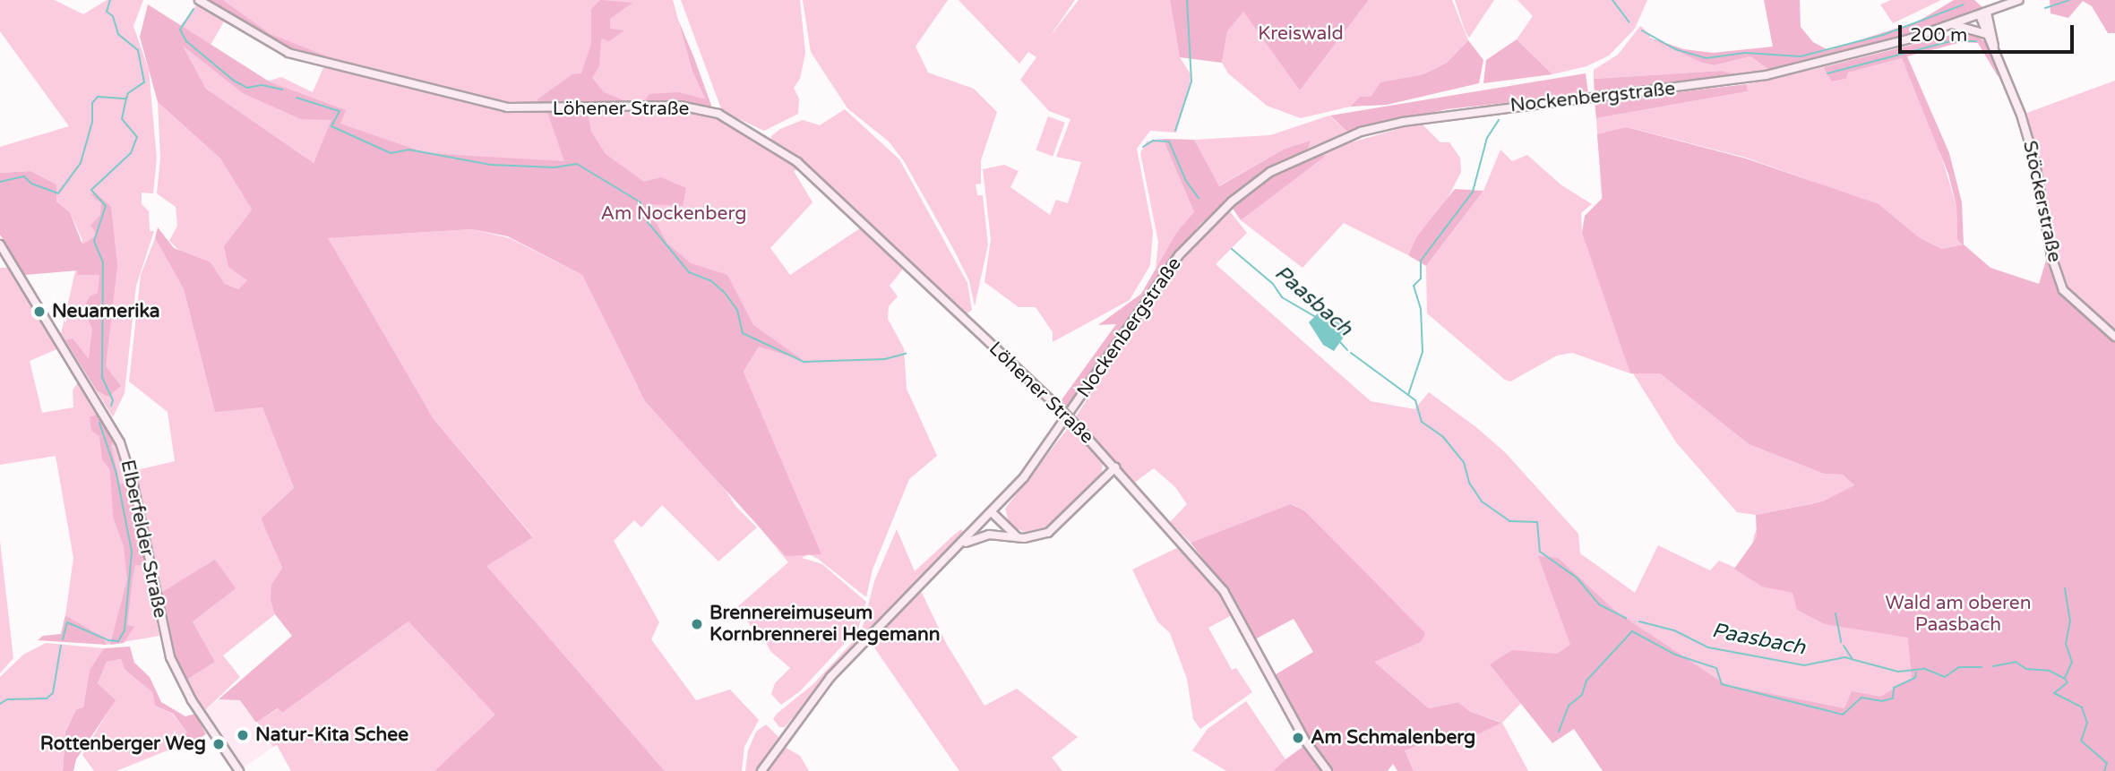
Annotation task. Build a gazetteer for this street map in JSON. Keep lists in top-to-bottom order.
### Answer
{
  "streets": {
    "main road": [
      "Nockenbergstraße",
      "Löhener Straße",
      "Stöckerstraße",
      "Elberfelder Straße"
    ]
  },
  "crossings": [
    ["Nockenbergstraße", "Stöckerstraße"]
  ],
  "water": ["Paasbach"],
  "parks": ["Kreiswald", "Am Nockenberg", "Wald am oberen Paasbach"],
  "places": [
    "Neuamerika",
    "Brennereimuseum Kornbrennerei Hegemann",
    "Natur-Kita Schee",
    "Am Schmalenberg",
    "Rottenberger Weg"
  ],
  "scale_bar": "200 m"
}
